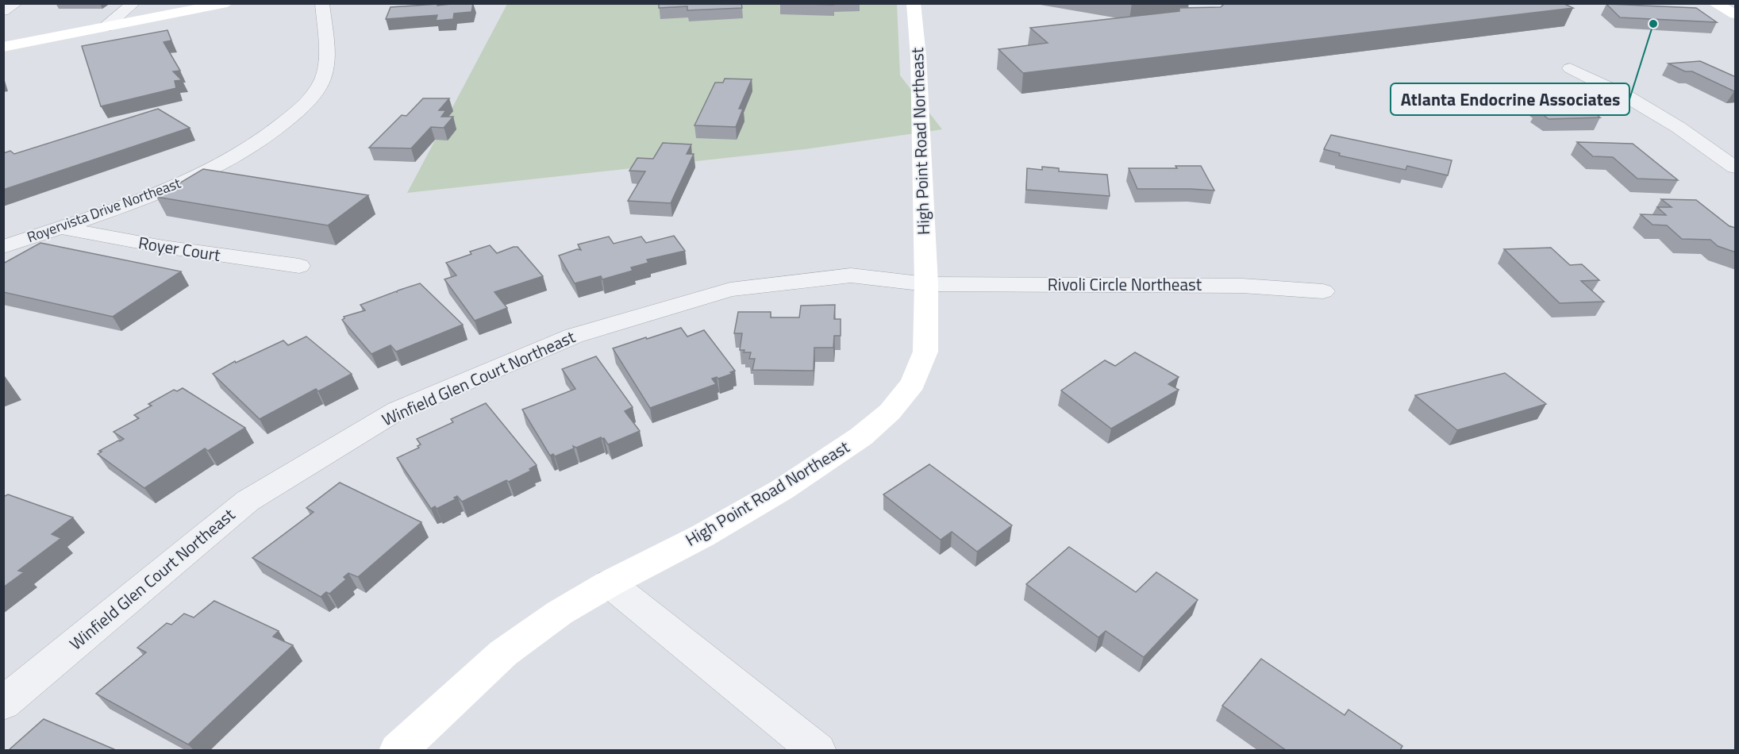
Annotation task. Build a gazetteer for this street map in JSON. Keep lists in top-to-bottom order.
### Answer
{
  "streets": {
    "street": [
      "High Point Road Northeast",
      "Royervista Drive Northeast",
      "Royer Court",
      "Rivoli Circle Northeast",
      "Winfield Glen Court Northeast"
    ]
  },
  "crossings": [
    ["High Point Road Northeast", "Rivoli Circle Northeast"],
    ["High Point Road Northeast", "Winfield Glen Court Northeast"],
    ["Royervista Drive Northeast", "Royer Court"],
    ["Rivoli Circle Northeast", "Winfield Glen Court Northeast"]
  ],
  "places": ["Atlanta Endocrine Associates"]
}
